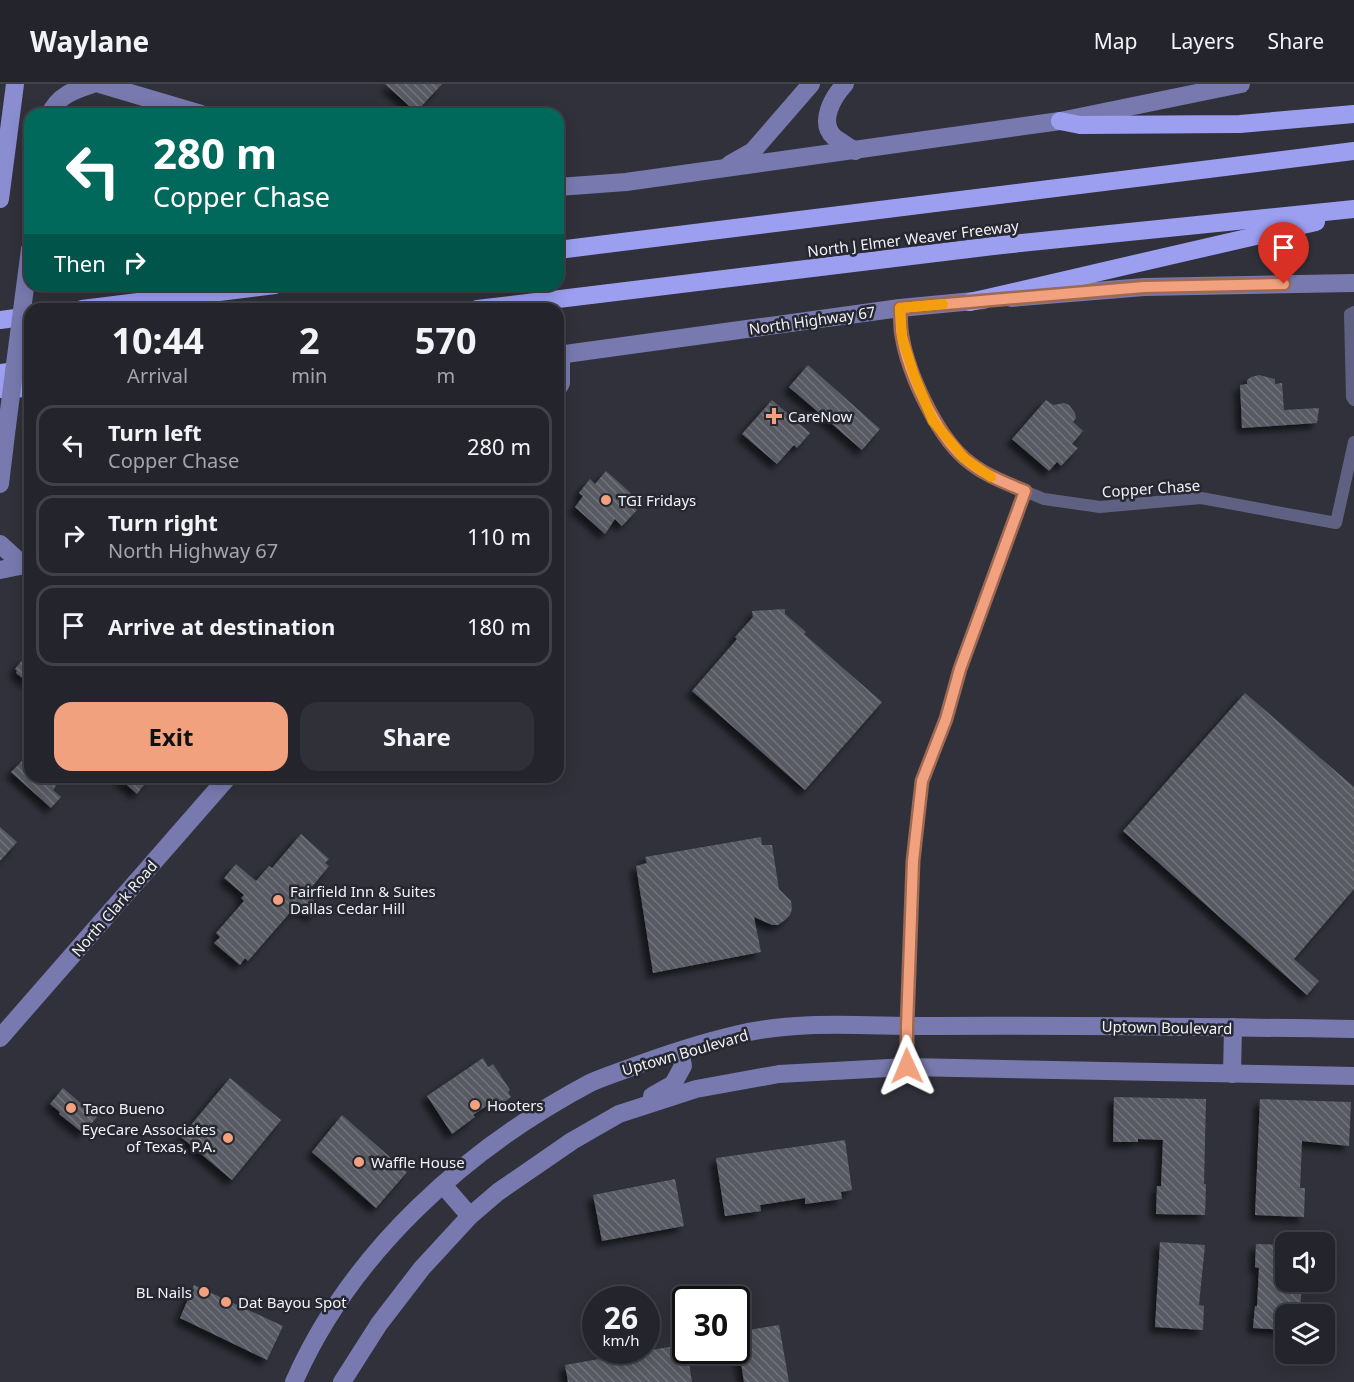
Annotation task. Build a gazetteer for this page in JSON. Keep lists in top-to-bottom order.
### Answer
{
  "streets": {
    "highway": ["North J Elmer Weaver Freeway"],
    "street": [
      "North Highway 67",
      "Copper Chase",
      "North Clark Road",
      "Uptown Boulevard"
    ]
  },
  "crossings": [
    ["North Highway 67", "Copper Chase"]
  ],
  "places": {
    "health": ["CareNow"],
    "other": [
      "TGI Fridays",
      "Fairfield Inn & Suites Dallas Cedar Hill",
      "Hooters",
      "Taco Bueno",
      "EyeCare Associates of Texas, P.A.",
      "Waffle House",
      "BL Nails",
      "Dat Bayou Spot"
    ]
  },
  "page": {
    "header": "Waylane",
    "nav": ["Map", "Layers", "Share"],
    "turn": ["280 m", "Copper Chase"],
    "then": "Then",
    "eta": [
      "10:44",
      "Arrival",
      "2",
      "min",
      "570",
      "m"
    ],
    "list": [
      {
        "name": "Turn left",
        "note": "Copper Chase",
        "value": "280 m"
      },
      {
        "name": "Turn right",
        "note": "North Highway 67",
        "value": "110 m"
      },
      {
        "name": "Arrive at destination",
        "value": "180 m"
      }
    ],
    "buttons": ["Exit", "Share"],
    "speed": "26 km/h",
    "limit": "30"
  }
}
